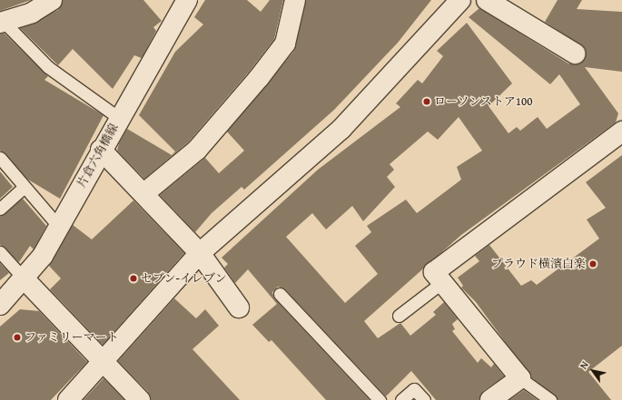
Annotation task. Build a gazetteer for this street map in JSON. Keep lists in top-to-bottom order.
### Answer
{
  "streets": {
    "street": ["片倉六角橋線"]
  },
  "places": [
    "ローソンストア100",
    "プラウド横濱白楽",
    "セブン-イレブン",
    "ファミリーマート"
  ],
  "north": "top left"
}
